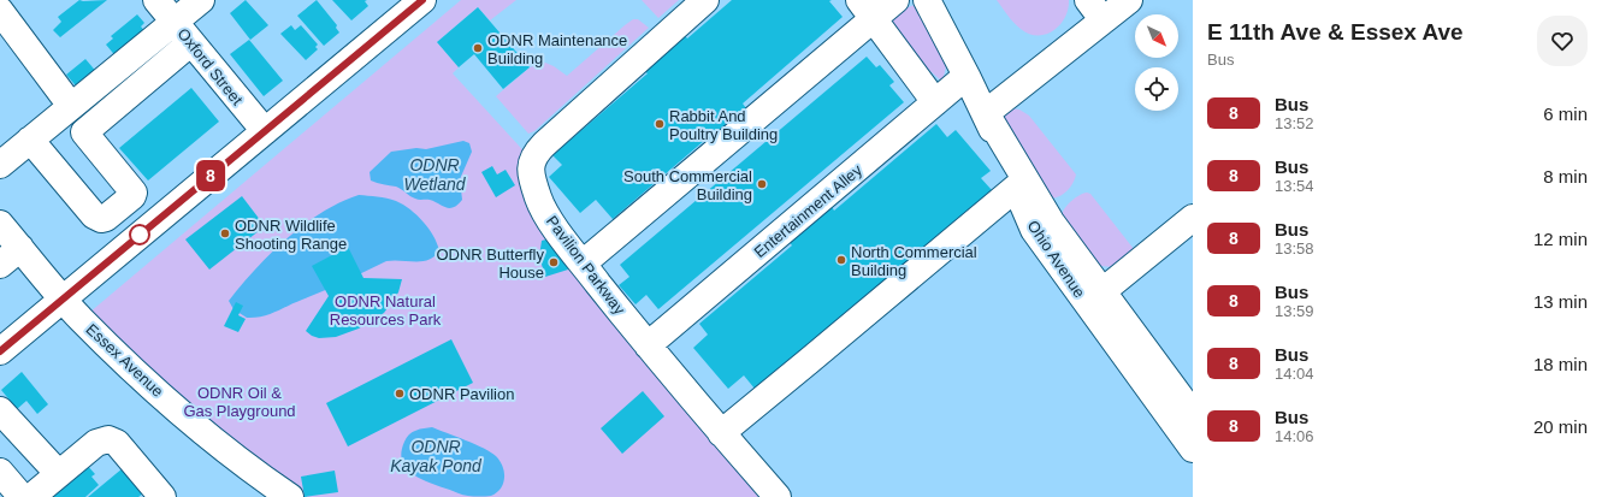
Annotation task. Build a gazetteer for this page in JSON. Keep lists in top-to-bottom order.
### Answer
{
  "streets": {
    "street": [
      "Oxford Street",
      "Entertainment Alley",
      "Ohio Avenue",
      "Pavilion Parkway",
      "Essex Avenue"
    ]
  },
  "crossings": [
    ["Entertainment Alley", "Ohio Avenue"],
    ["Entertainment Alley", "Pavilion Parkway"]
  ],
  "water": ["ODNR Wetland", "ODNR Kayak Pond"],
  "parks": ["ODNR Natural Resources Park", "ODNR Oil & Gas Playground"],
  "places": [
    "ODNR Maintenance Building",
    "Rabbit And Poultry Building",
    "South Commercial Building",
    "ODNR Wildlife Shooting Range",
    "North Commercial Building",
    "ODNR Butterfly House",
    "ODNR Pavilion"
  ],
  "lines": ["bus line 8"],
  "north": "bottom right",
  "page": {
    "on_map": "8",
    "heading": ["E 11th Ave & Essex Ave", "Bus"],
    "list": [
      {
        "mark": "8",
        "name": "Bus",
        "note": "13:52",
        "value": "6 min"
      },
      {
        "mark": "8",
        "name": "Bus",
        "note": "13:54",
        "value": "8 min"
      },
      {
        "mark": "8",
        "name": "Bus",
        "note": "13:58",
        "value": "12 min"
      },
      {
        "mark": "8",
        "name": "Bus",
        "note": "13:59",
        "value": "13 min"
      },
      {
        "mark": "8",
        "name": "Bus",
        "note": "14:04",
        "value": "18 min"
      },
      {
        "mark": "8",
        "name": "Bus",
        "note": "14:06",
        "value": "20 min"
      }
    ]
  }
}
